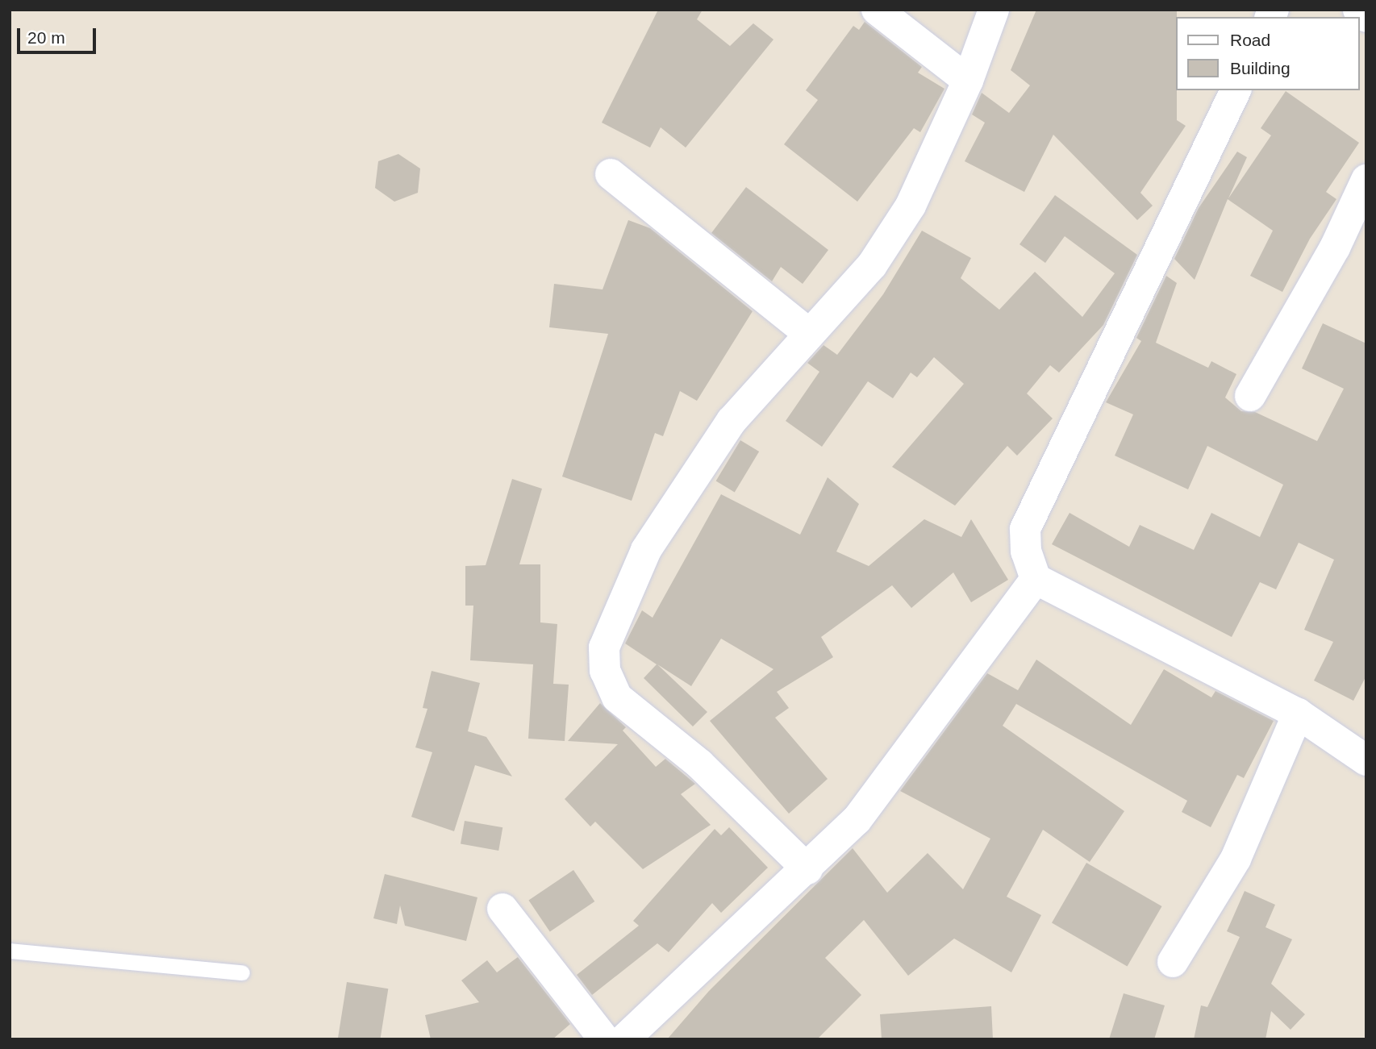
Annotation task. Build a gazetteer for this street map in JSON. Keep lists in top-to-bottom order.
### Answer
{
  "legend": ["Road", "Building"],
  "scale_bar": "20 m"
}
